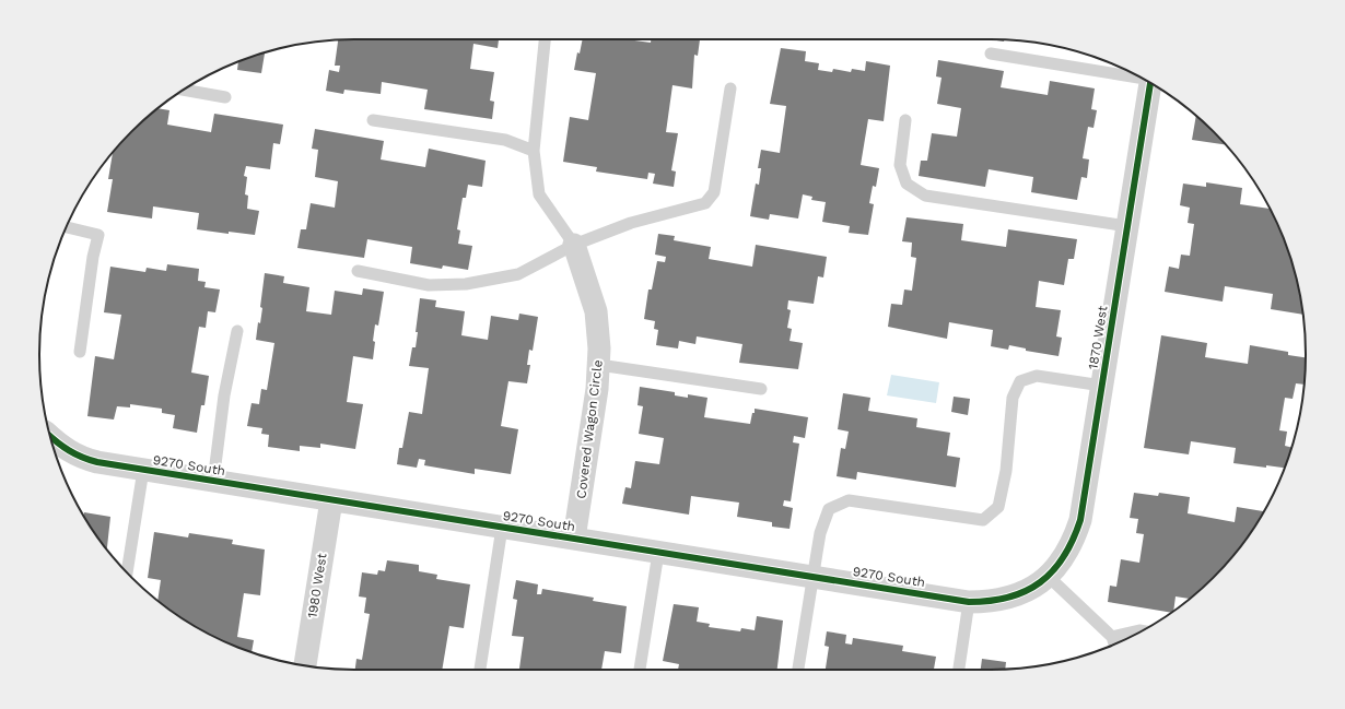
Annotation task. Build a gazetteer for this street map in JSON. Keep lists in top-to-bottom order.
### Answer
{
  "streets": {
    "street": [
      "1870 West",
      "Covered Wagon Circle",
      "9270 South",
      "1980 West"
    ]
  },
  "crossings": [
    ["1870 West", "9270 South"],
    ["Covered Wagon Circle", "9270 South"],
    ["9270 South", "1980 West"]
  ]
}
